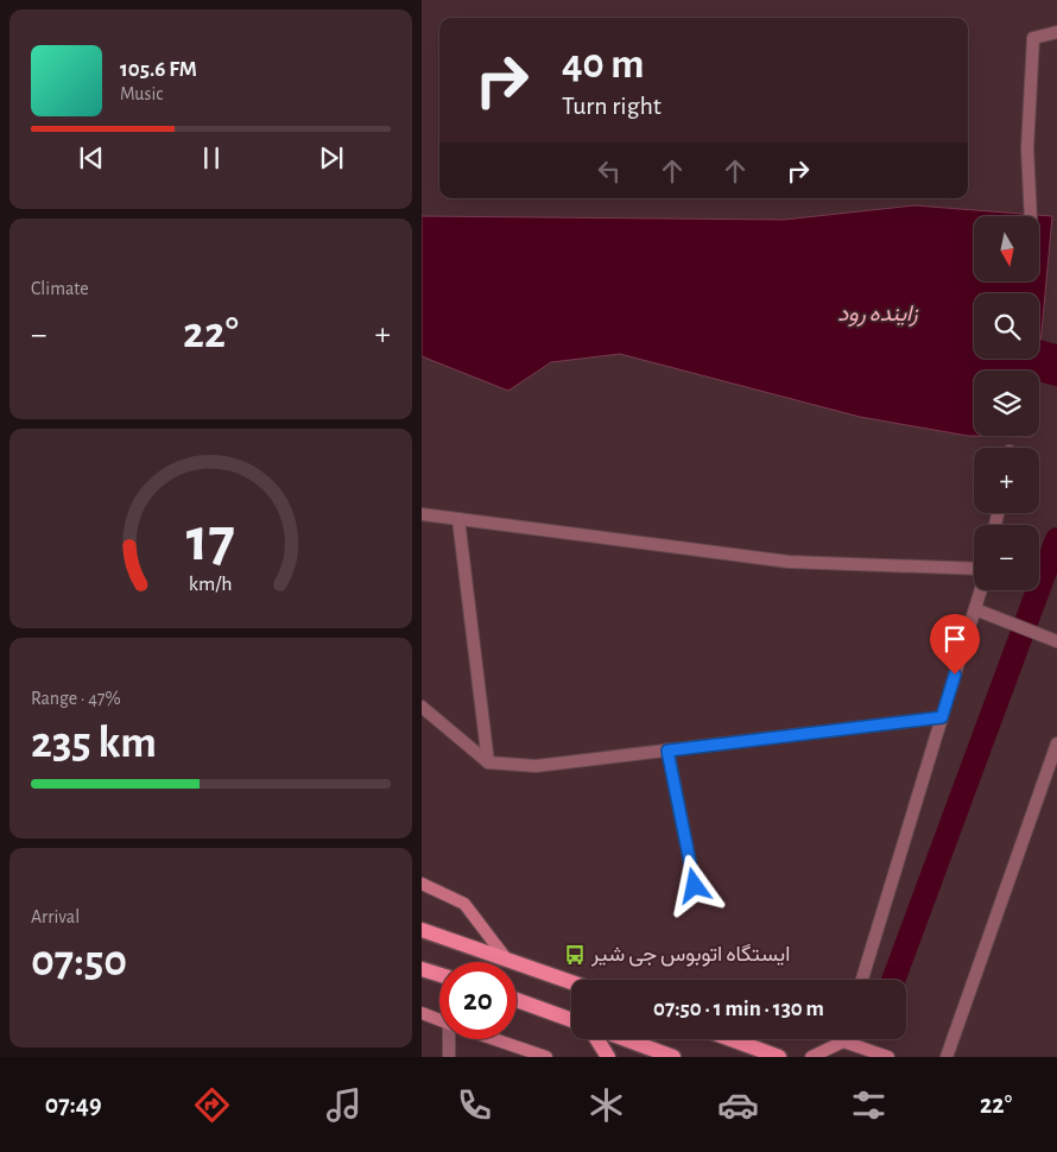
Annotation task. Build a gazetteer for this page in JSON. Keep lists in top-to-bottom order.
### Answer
{
  "water": ["زاینده رود"],
  "places": {
    "bus stop": ["ایستگاه اتوبوس جی شیر"]
  },
  "north": "bottom",
  "page": {
    "turn": ["40 m", "Turn right"],
    "song": ["105.6 FM", "Music"],
    "map_buttons": ["+", "−"],
    "tile": [
      "Climate",
      ["Range · 47%", "235 km"],
      ["Arrival", "07:50"]
    ],
    "heat": ["−", "22°", "+"],
    "limit": "20",
    "trip": "07:50 · 1 min · 130 m",
    "tabs": ["07:49", "22°"],
    "gauge": ["17", "km/h"]
  }
}
